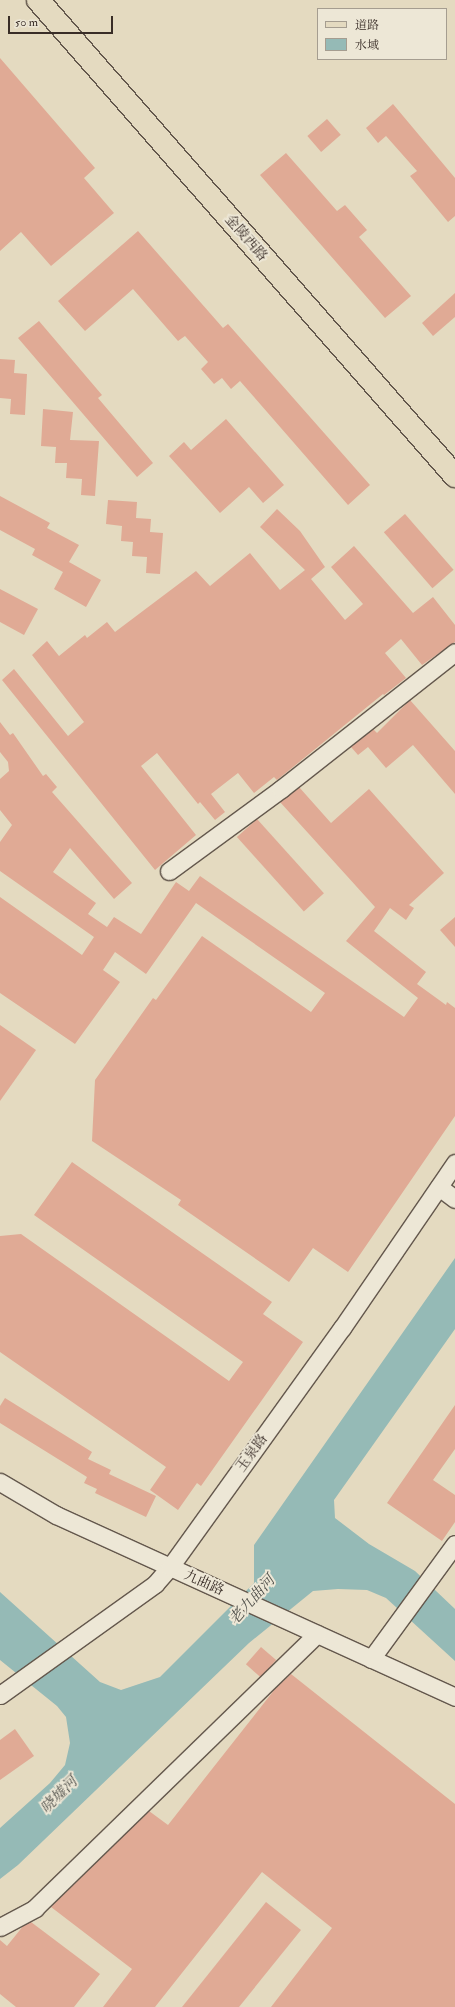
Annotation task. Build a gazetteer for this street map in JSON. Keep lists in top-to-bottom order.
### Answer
{
  "streets": {
    "main road": ["金陵西路"],
    "street": ["玉泉路", "九曲路"]
  },
  "crossings": [
    ["玉泉路", "九曲路"]
  ],
  "water": ["老九曲河", "哓墟河"],
  "legend": ["道路", "水域"],
  "scale_bar": "50 m"
}
